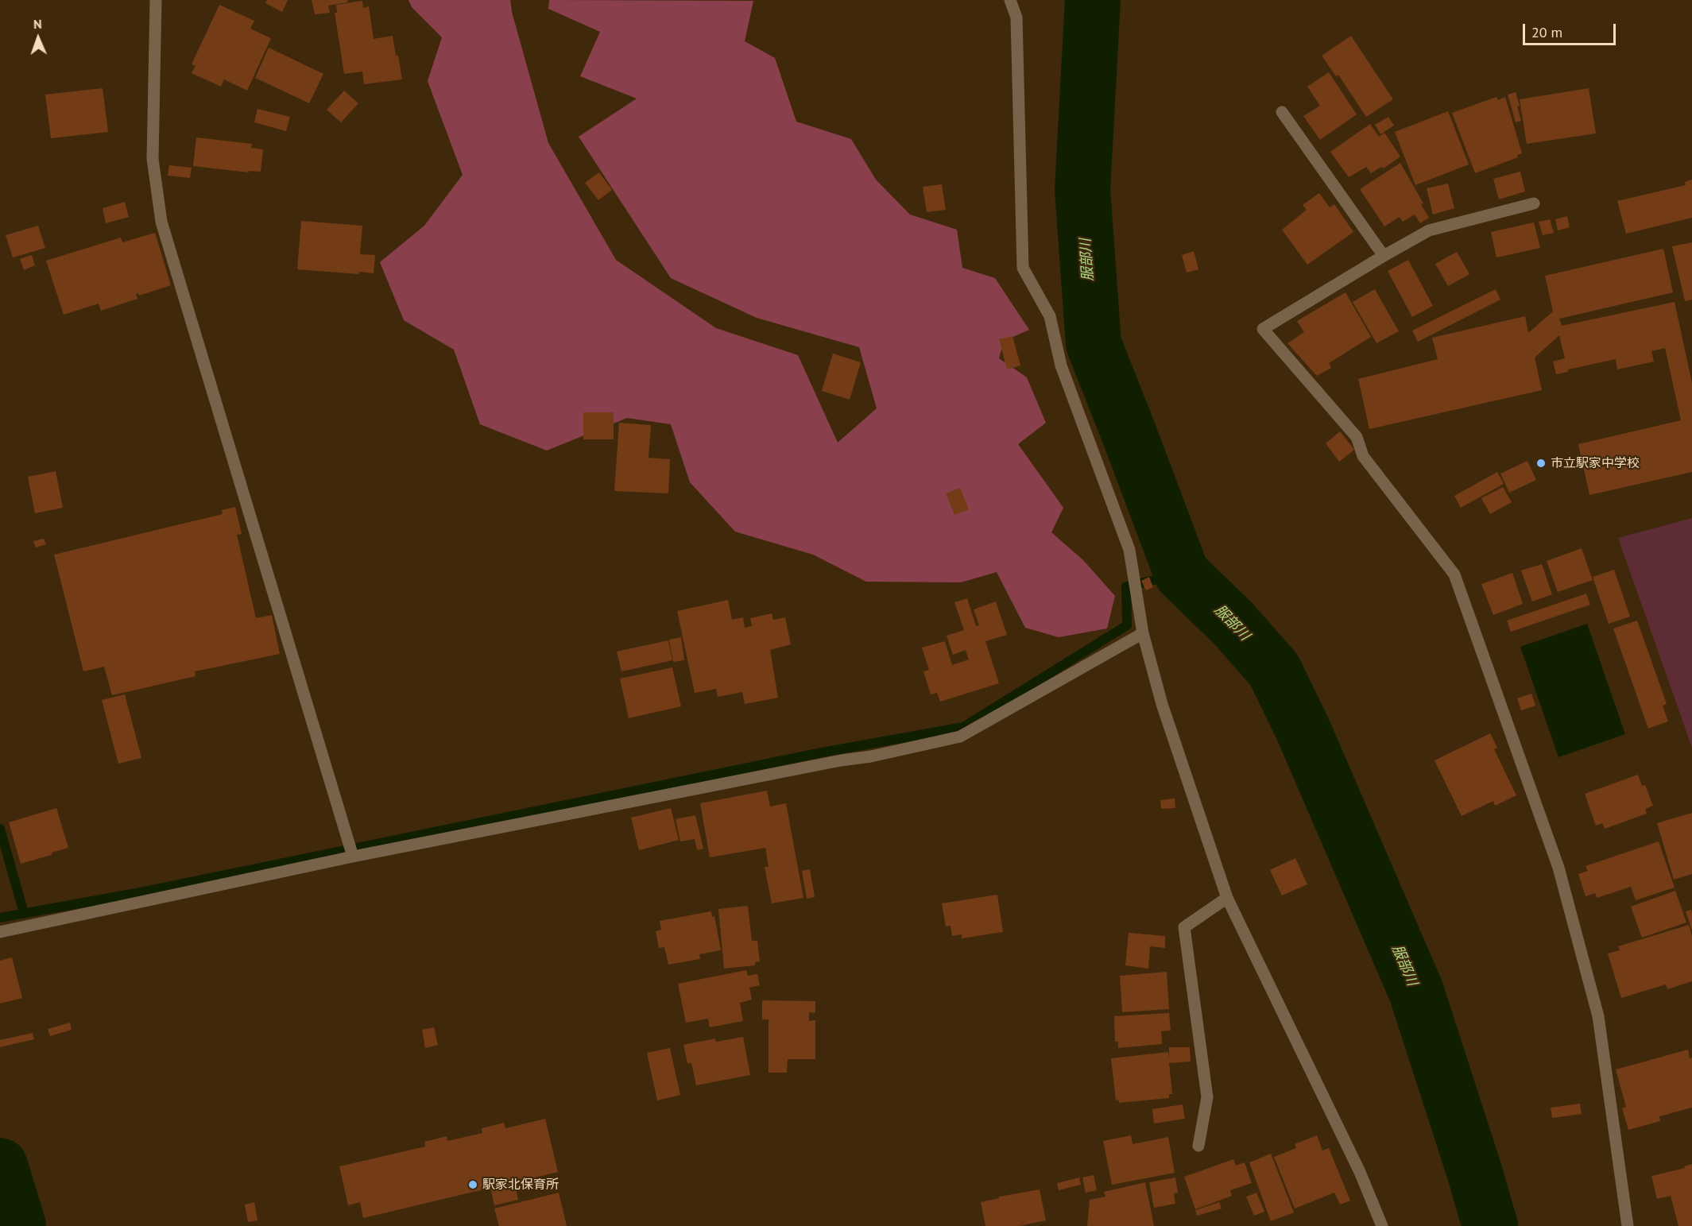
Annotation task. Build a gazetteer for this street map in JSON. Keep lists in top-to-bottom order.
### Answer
{
  "water": ["服部川"],
  "places": ["市立駅家中学校", "駅家北保育所"],
  "scale_bar": "20 m",
  "north": "top"
}
